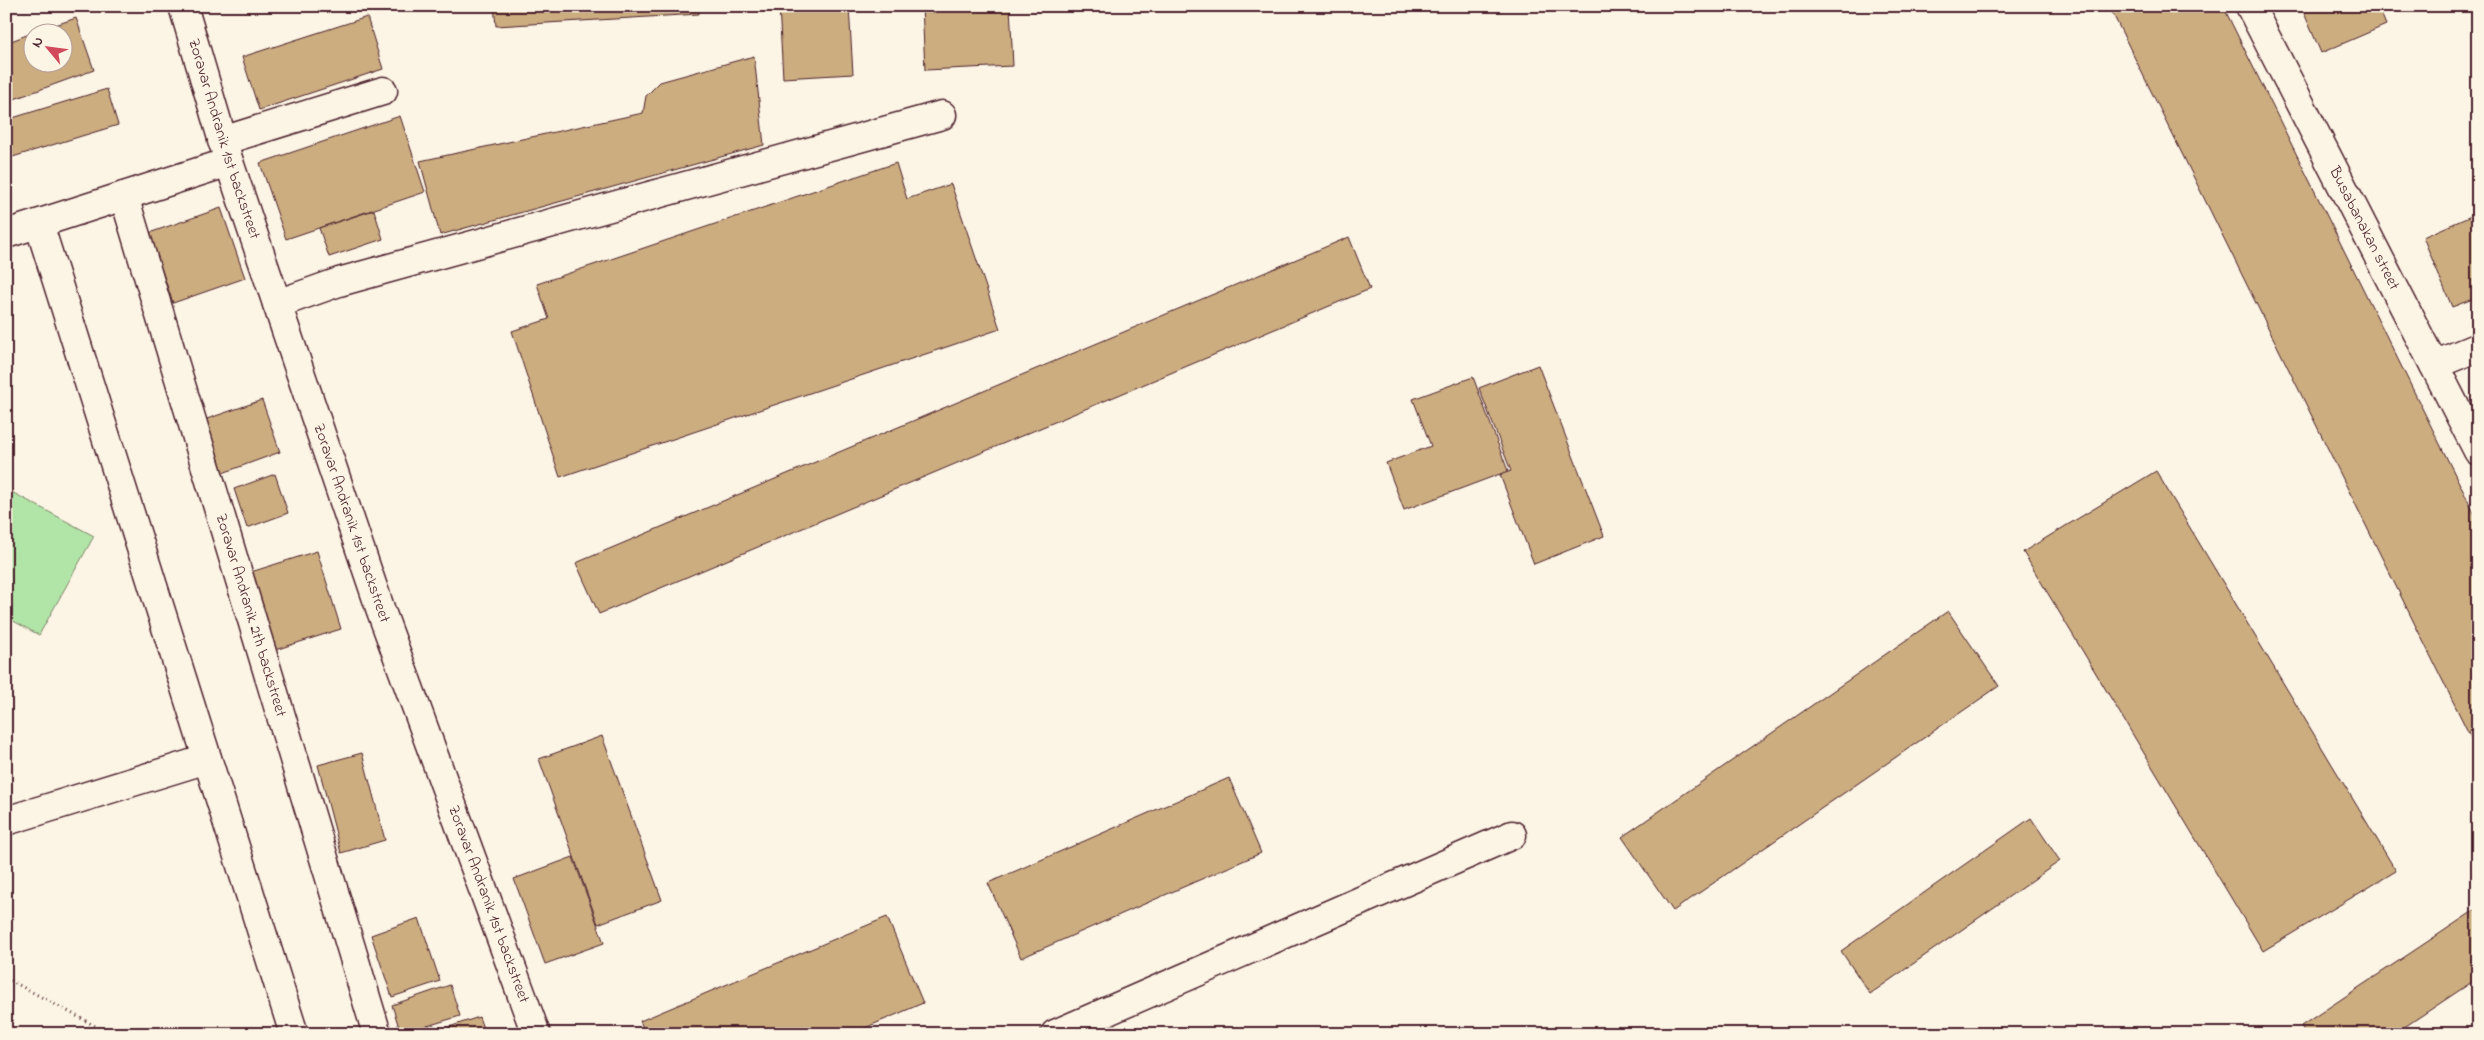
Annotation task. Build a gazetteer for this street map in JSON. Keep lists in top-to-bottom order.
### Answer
{
  "streets": {
    "street": ["Zoravar Andranik 1st backstreet", "Busabanakan street", "Zoravar Andranik 2th backstreet"]
  },
  "north": "top left"
}
